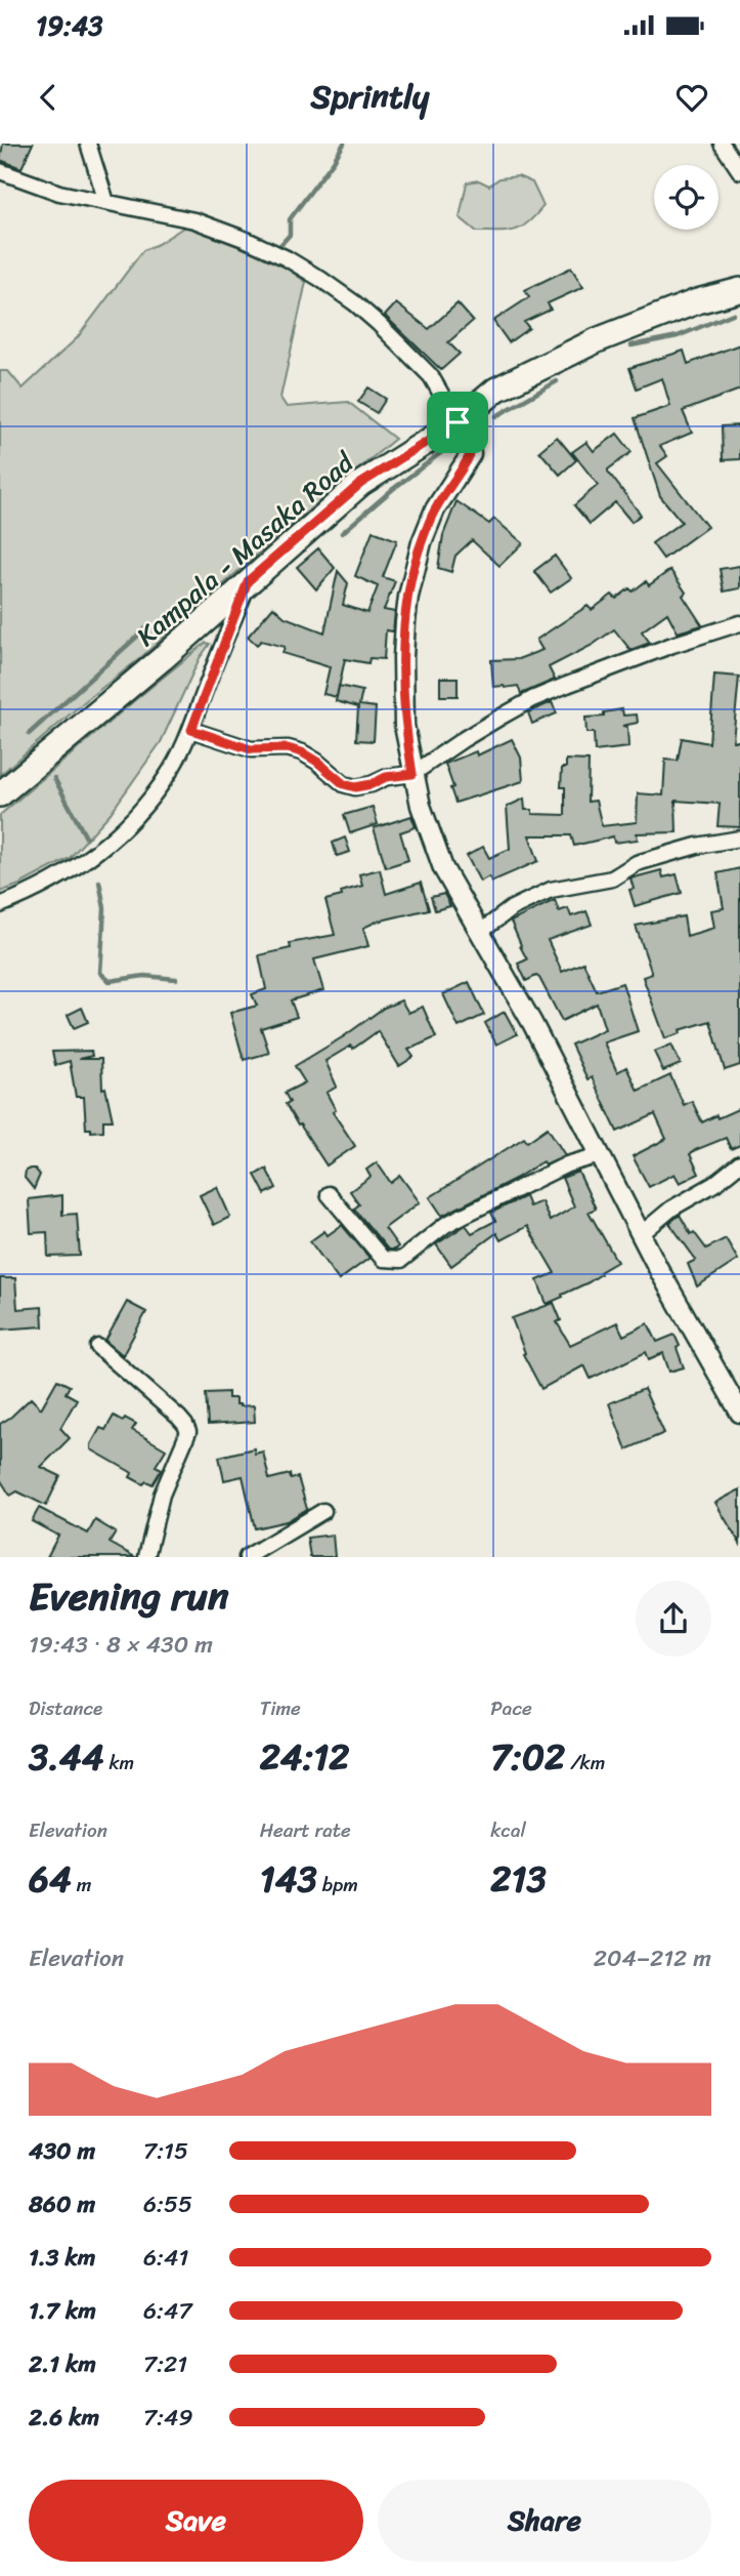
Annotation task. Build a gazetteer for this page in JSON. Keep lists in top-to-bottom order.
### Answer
{
  "streets": {
    "main road": ["Kampala - Masaka Road"]
  },
  "page": {
    "status": "19:43",
    "header": "Sprintly",
    "heading": ["Evening run", "19:43 · 8 × 430 m"],
    "stats": [
      ["Distance", "3.44 km"],
      ["Time", "24:12"],
      ["Pace", "7:02 /km"],
      ["Elevation", "64 m"],
      ["Heart rate", "143 bpm"],
      ["kcal", "213"]
    ],
    "chart": ["Elevation", "204–212 m"],
    "list": [
      {
        "name": "430 m",
        "note": "7:15"
      },
      {
        "name": "860 m",
        "note": "6:55"
      },
      {
        "name": "1.3 km",
        "note": "6:41"
      },
      {
        "name": "1.7 km",
        "note": "6:47"
      },
      {
        "name": "2.1 km",
        "note": "7:21"
      },
      {
        "name": "2.6 km",
        "note": "7:49"
      }
    ],
    "buttons": ["Save", "Share"]
  }
}
